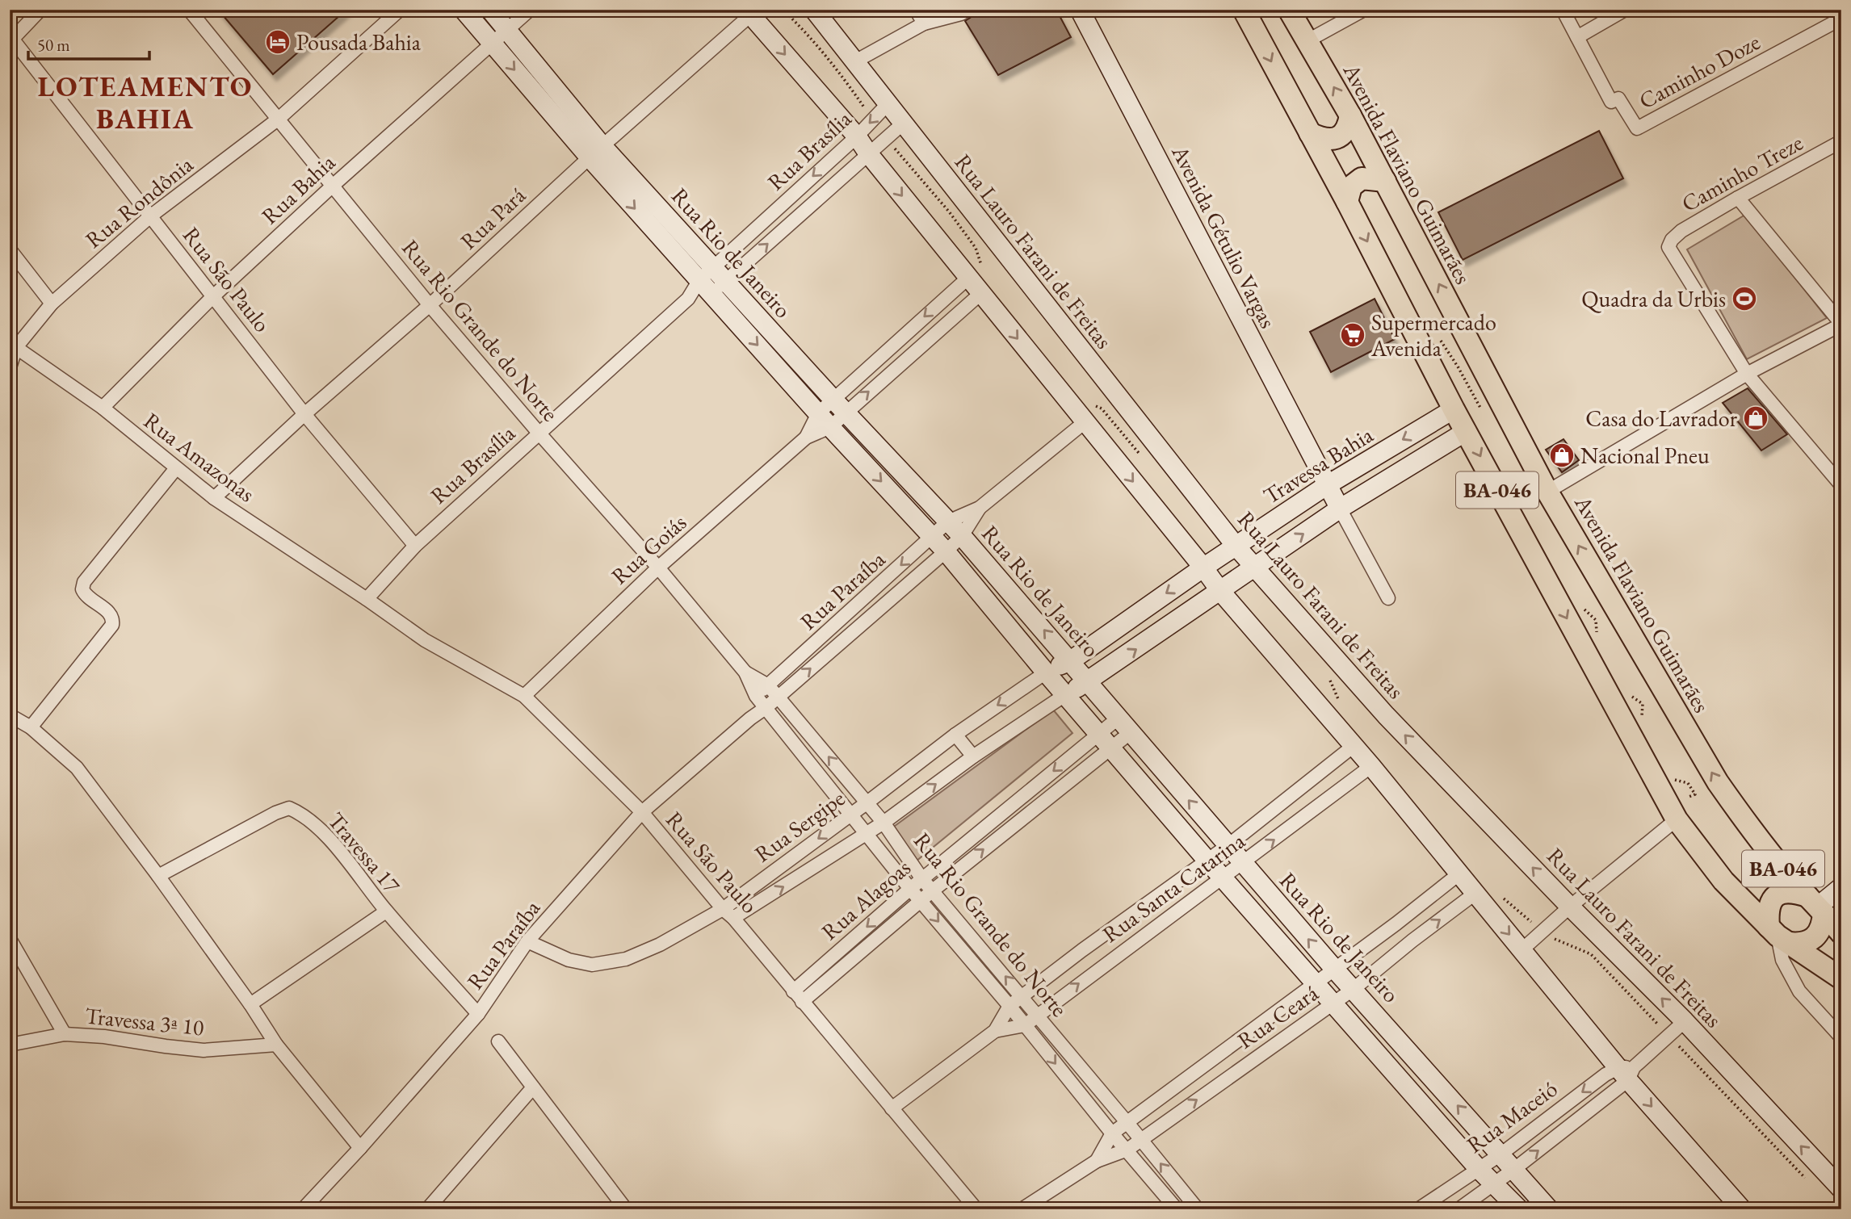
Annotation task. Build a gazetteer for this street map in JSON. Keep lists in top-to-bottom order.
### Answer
{
  "streets": {
    "main road": ["Avenida Flaviano Guimarães", "BA-046"],
    "street": [
      "Caminho Doze",
      "Rua Brasília",
      "Caminho Treze",
      "Rua Bahia",
      "Rua Rondônia",
      "Rua Pará",
      "Avenida Gétulio Vargas",
      "Rua Lauro Farani de Freitas",
      "Rua Rio de Janeiro",
      "Rua São Paulo",
      "Rua Rio Grande do Norte",
      "Rua Amazonas",
      "Travessa Bahia",
      "Rua Goiás",
      "Rua Paraíba",
      "Rua Sergipe",
      "Travessa 17",
      "Rua Santa Catarina",
      "Rua Alagoas",
      "Rua Ceará",
      "Travessa 3ª 10",
      "Rua Maceió"
    ]
  },
  "crossings": [
    ["Rua Brasília", "Rua Lauro Farani de Freitas"],
    ["Rua Brasília", "Rua Rio de Janeiro"],
    ["Rua Brasília", "Rua São Paulo"],
    ["Rua Brasília", "Rua Rio Grande do Norte"],
    ["Rua Brasília", "Rua Amazonas"],
    ["Avenida Flaviano Guimarães", "BA-046"],
    ["Rua Bahia", "Rua Rio de Janeiro"],
    ["Rua Bahia", "Rua São Paulo"],
    ["Rua Bahia", "Rua Rio Grande do Norte"],
    ["Rua Bahia", "Rua Amazonas"],
    ["Rua Rondônia", "Rua São Paulo"],
    ["Rua Rondônia", "Rua Rio Grande do Norte"],
    ["Rua Rondônia", "Rua Amazonas"],
    ["Rua Pará", "Rua Rio de Janeiro"],
    ["Rua Pará", "Rua São Paulo"],
    ["Rua Pará", "Rua Rio Grande do Norte"],
    ["Rua Pará", "Rua Amazonas"],
    ["Avenida Gétulio Vargas", "Travessa Bahia"],
    ["Rua Lauro Farani de Freitas", "Travessa Bahia"],
    ["Rua Lauro Farani de Freitas", "Rua Maceió"],
    ["Rua Rio de Janeiro", "Travessa Bahia"],
    ["Rua Rio de Janeiro", "Rua Goiás"],
    ["Rua Rio de Janeiro", "Rua Paraíba"],
    ["Rua Rio de Janeiro", "Rua Sergipe"],
    ["Rua Rio de Janeiro", "Rua Santa Catarina"],
    ["Rua Rio de Janeiro", "Rua Alagoas"],
    ["Rua Rio de Janeiro", "Rua Ceará"],
    ["Rua Rio de Janeiro", "Rua Maceió"],
    ["Rua São Paulo", "Rua Amazonas"],
    ["Rua São Paulo", "Rua Goiás"],
    ["Rua São Paulo", "Rua Paraíba"],
    ["Rua São Paulo", "Rua Sergipe"],
    ["Rua São Paulo", "Rua Santa Catarina"],
    ["Rua São Paulo", "Rua Alagoas"],
    ["Rua Rio Grande do Norte", "Rua Goiás"],
    ["Rua Rio Grande do Norte", "Rua Paraíba"],
    ["Rua Rio Grande do Norte", "Rua Sergipe"],
    ["Rua Rio Grande do Norte", "Rua Santa Catarina"],
    ["Rua Rio Grande do Norte", "Rua Alagoas"],
    ["Rua Rio Grande do Norte", "Rua Ceará"],
    ["Travessa Bahia", "BA-046"],
    ["Travessa Bahia", "Rua Sergipe"],
    ["Rua Paraíba", "Rua Sergipe"],
    ["Rua Paraíba", "Travessa 17"]
  ],
  "districts": ["LOTEAMENTO BAHIA"],
  "places": {
    "hotel": ["Pousada Bahia"],
    "sports": ["Quadra da Urbis"],
    "supermarket": ["Supermercado Avenida"],
    "shop": ["Casa do Lavrador", "Nacional Pneu"]
  },
  "scale_bar": "50 m"
}
